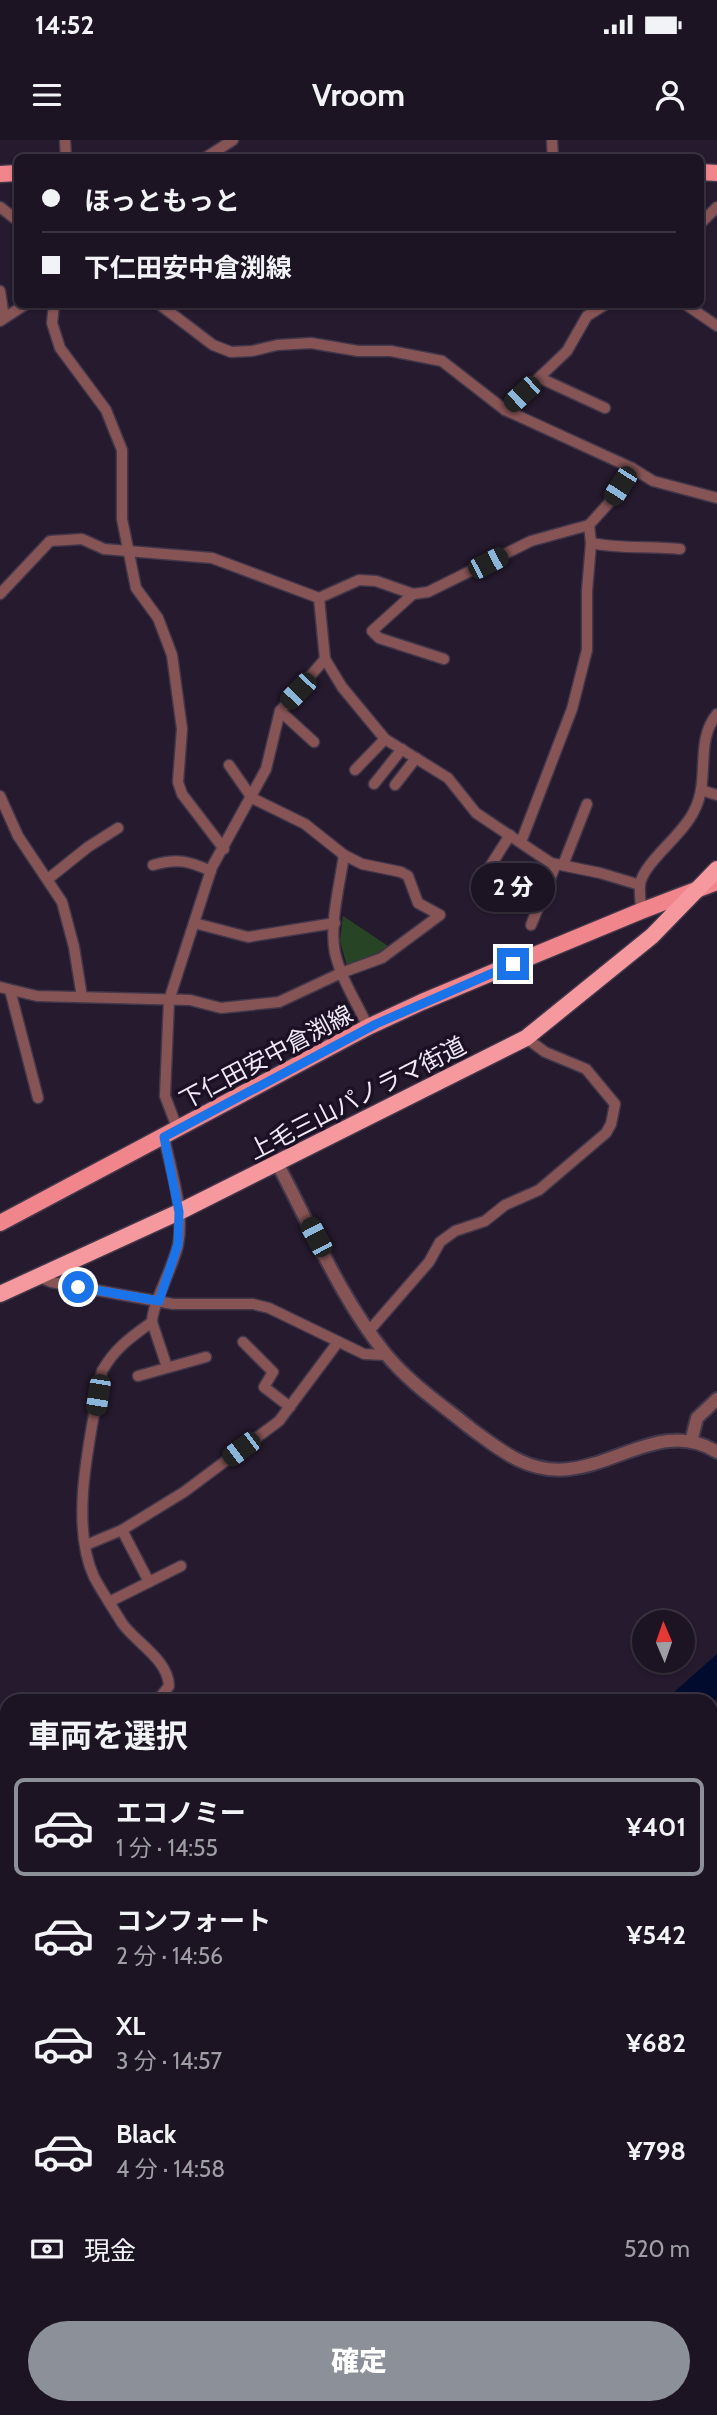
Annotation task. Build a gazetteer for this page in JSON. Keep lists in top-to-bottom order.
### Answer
{
  "streets": {
    "highway": ["上毛三山パノラマ街道"],
    "main road": ["下仁田安中倉渕線"]
  },
  "crossings": [
    ["下仁田安中倉渕線", "上毛三山パノラマ街道"]
  ],
  "north": "top",
  "page": {
    "status": "14:52",
    "header": "Vroom",
    "banner": ["ほっともっと", "下仁田安中倉渕線"],
    "bubble": "2 分",
    "heading": "車両を選択",
    "list": [
      {
        "name": "エコノミー",
        "note": "1 分 · 14:55",
        "value": "¥401"
      },
      {
        "name": "コンフォート",
        "note": "2 分 · 14:56",
        "value": "¥542"
      },
      {
        "name": "XL",
        "note": "3 分 · 14:57",
        "value": "¥682"
      },
      {
        "name": "Black",
        "note": "4 分 · 14:58",
        "value": "¥798"
      }
    ],
    "pay": ["現金", "520 m"],
    "buttons": "確定"
  }
}
